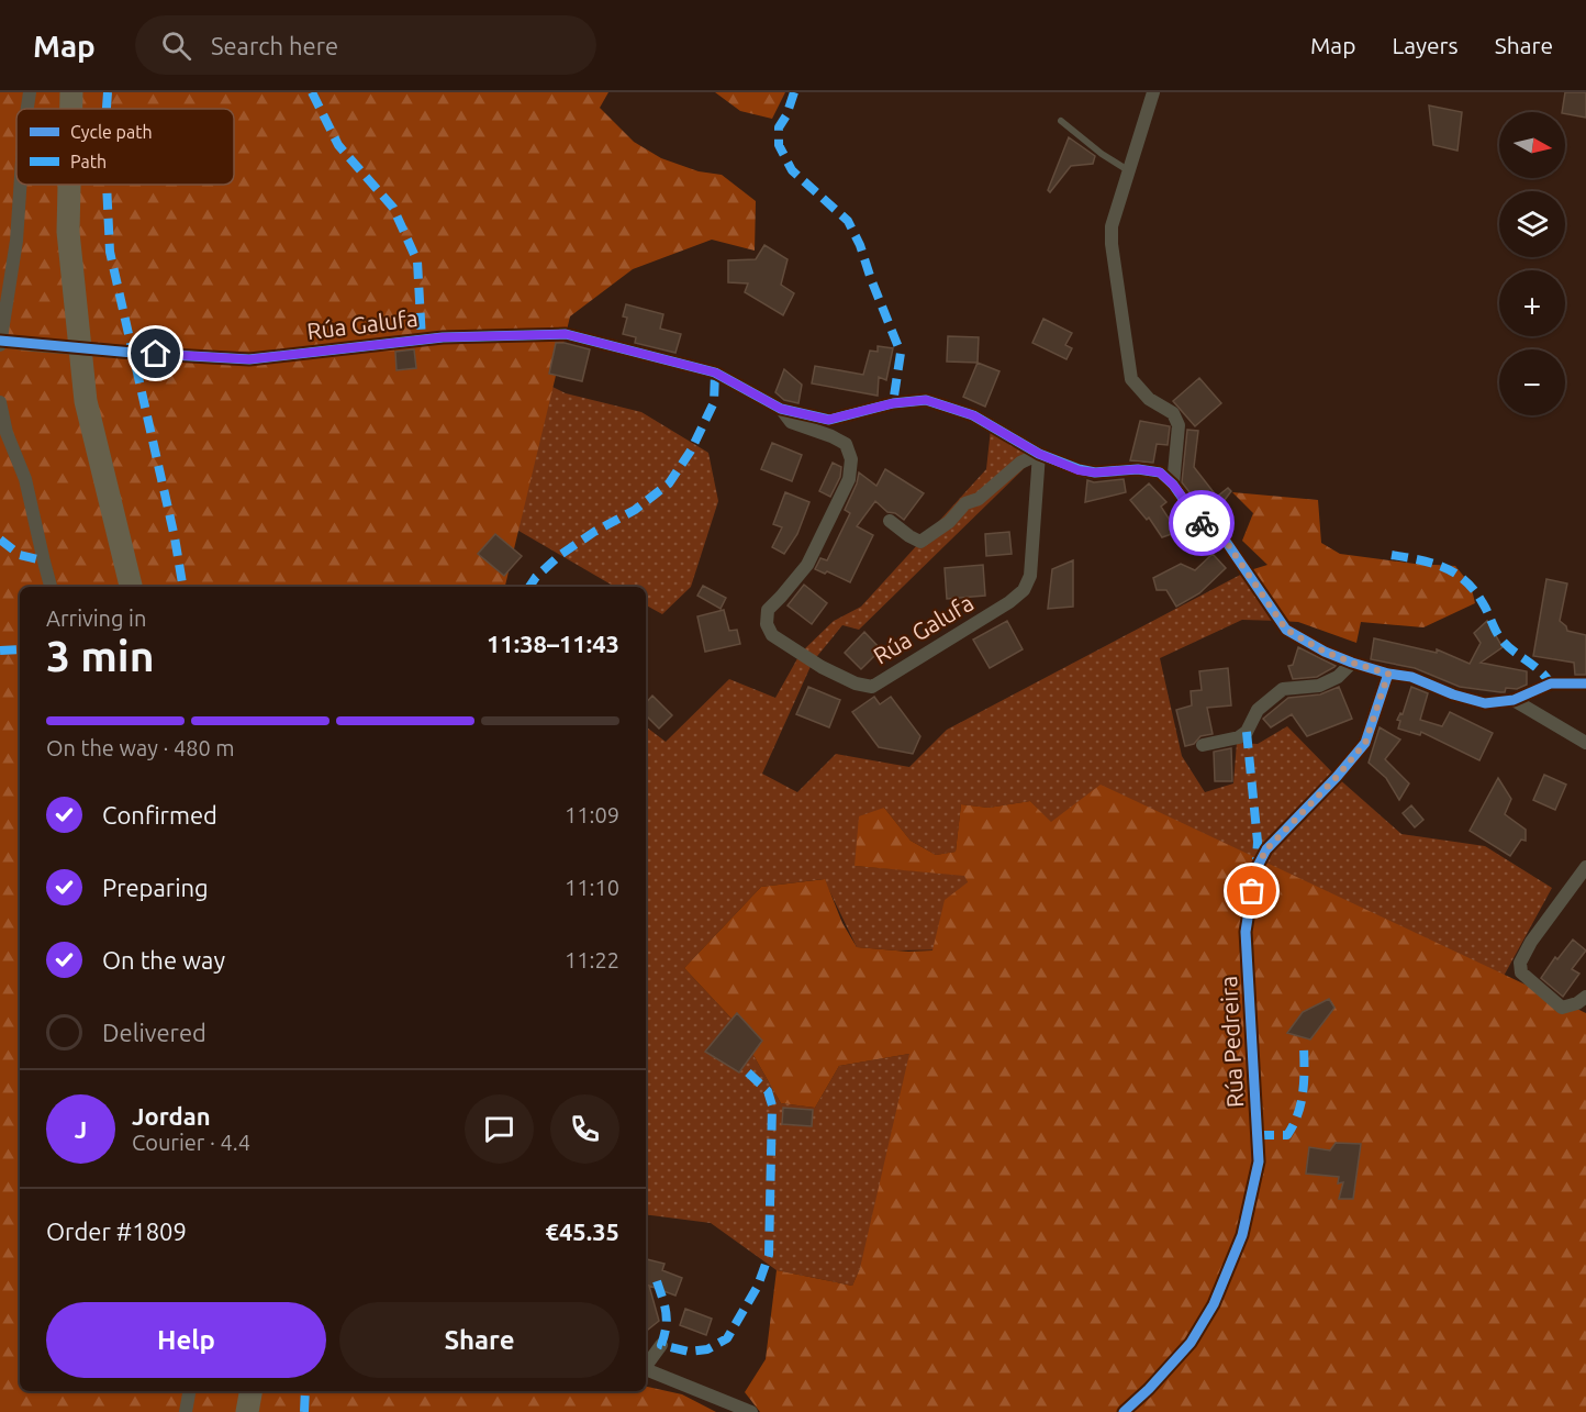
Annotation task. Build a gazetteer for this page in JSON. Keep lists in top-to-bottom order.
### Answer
{
  "streets": {
    "street": ["Rúa Galufa", "Rúa Pedreira"]
  },
  "crossings": [
    ["Rúa Galufa", "Rúa Pedreira"]
  ],
  "legend": ["Cycle path", "Path"],
  "north": "right",
  "page": {
    "header": "Map",
    "search": "Search here",
    "nav": ["Map", "Layers", "Share"],
    "map_buttons": ["+", "−"],
    "heading": ["3 min", "Arriving in", "11:38–11:43"],
    "panel": [
      "Jordan",
      "Courier · 4.4",
      "Order #1809",
      "€45.35"
    ],
    "bar": "On the way · 480 m",
    "list": [
      ["Confirmed", "11:09"],
      ["Preparing", "11:10"],
      ["On the way", "11:22"],
      "Delivered"
    ],
    "round": "J",
    "buttons": ["Help", "Share"]
  }
}
